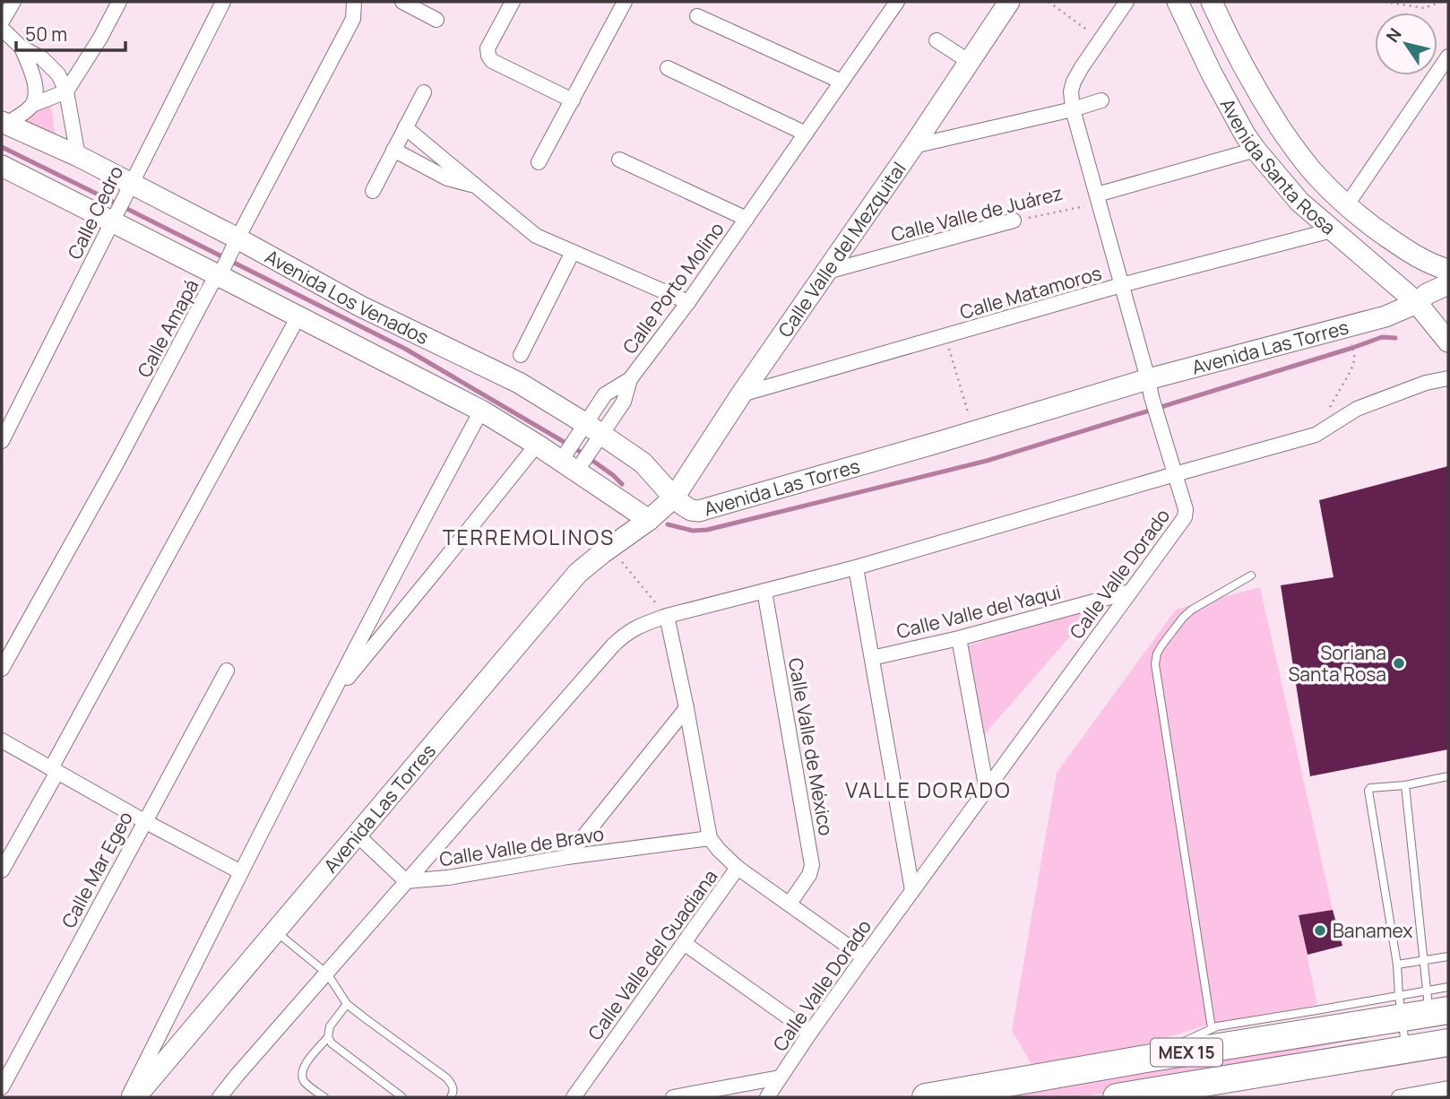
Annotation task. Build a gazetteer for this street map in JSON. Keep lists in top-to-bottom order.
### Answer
{
  "streets": {
    "highway": ["MEX 15"],
    "street": [
      "Avenida Santa Rosa",
      "Calle Cedro",
      "Calle Valle de Juárez",
      "Calle Valle del Mezquital",
      "Calle Porto Molino",
      "Calle Matamoros",
      "Avenida Los Venados",
      "Calle Amapá",
      "Avenida Las Torres",
      "Calle Valle Dorado",
      "Calle Valle del Yaqui",
      "Calle Valle de México",
      "Calle Valle de Bravo",
      "Calle Mar Egeo",
      "Calle Valle del Guadiana"
    ]
  },
  "crossings": [
    ["Avenida Santa Rosa", "Calle Matamoros"],
    ["Avenida Santa Rosa", "Avenida Las Torres"],
    ["Calle Cedro", "Avenida Los Venados"],
    ["Calle Valle de Juárez", "Calle Valle del Mezquital"],
    ["Calle Valle de Juárez", "Calle Valle Dorado"],
    ["Calle Valle del Mezquital", "Calle Matamoros"],
    ["Calle Valle del Mezquital", "Avenida Los Venados"],
    ["Calle Valle del Mezquital", "Avenida Las Torres"],
    ["Calle Porto Molino", "Avenida Los Venados"],
    ["Calle Matamoros", "Calle Valle Dorado"],
    ["Avenida Los Venados", "Calle Amapá"],
    ["Avenida Los Venados", "Avenida Las Torres"],
    ["Avenida Las Torres", "Calle Valle Dorado"],
    ["Calle Valle Dorado", "Calle Valle del Yaqui"],
    ["Calle Valle de Bravo", "Calle Valle del Guadiana"]
  ],
  "districts": ["TERREMOLINOS", "VALLE DORADO"],
  "places": ["Soriana Santa Rosa", "Banamex"],
  "scale_bar": "50 m",
  "north": "top left"
}
